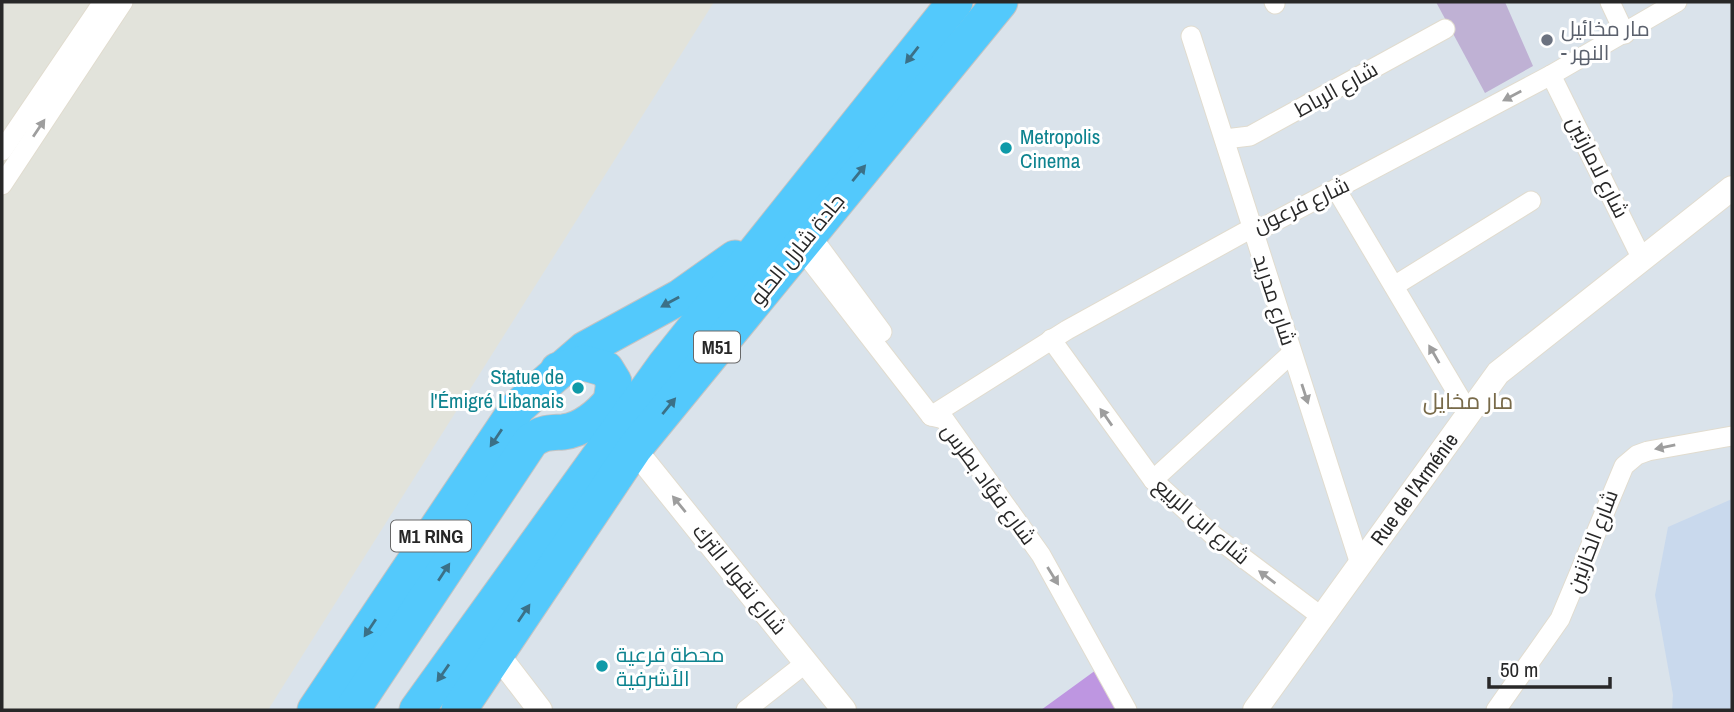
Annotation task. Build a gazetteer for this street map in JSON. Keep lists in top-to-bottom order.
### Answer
{
  "streets": {
    "highway": ["جادة شارل الحلو", "M51", "M1 RING"],
    "street": [
      "شارع الرباط",
      "شارع لامارتين",
      "شارع فرعون",
      "شارع مدريد",
      "شارع فؤاد بطرس",
      "Rue de l'Arménie",
      "شارع ابن الربيع",
      "شارع الخازنين",
      "شارع نقولا الترك"
    ]
  },
  "crossings": [
    ["شارع الرباط", "شارع مدريد"],
    ["شارع لامارتين", "شارع فرعون"],
    ["شارع لامارتين", "Rue de l'Arménie"],
    ["شارع فرعون", "شارع مدريد"],
    ["شارع فرعون", "شارع فؤاد بطرس"],
    ["شارع فرعون", "شارع ابن الربيع"],
    ["جادة شارل الحلو", "شارع فؤاد بطرس"],
    ["جادة شارل الحلو", "M1 RING"],
    ["جادة شارل الحلو", "شارع نقولا الترك"],
    ["شارع مدريد", "Rue de l'Arménie"],
    ["Rue de l'Arménie", "شارع ابن الربيع"]
  ],
  "one_way": [
    "شارع فؤاد بطرس",
    "شارع ابن الربيع",
    "شارع الخازنين",
    "شارع نقولا الترك"
  ],
  "districts": ["مار مخايل"],
  "places": [
    "مار مخائيل - النهر",
    "Metropolis Cinema",
    "Statue de l'Émigré Libanais",
    "محطة فرعية الأشرفية"
  ],
  "scale_bar": "50 m"
}
